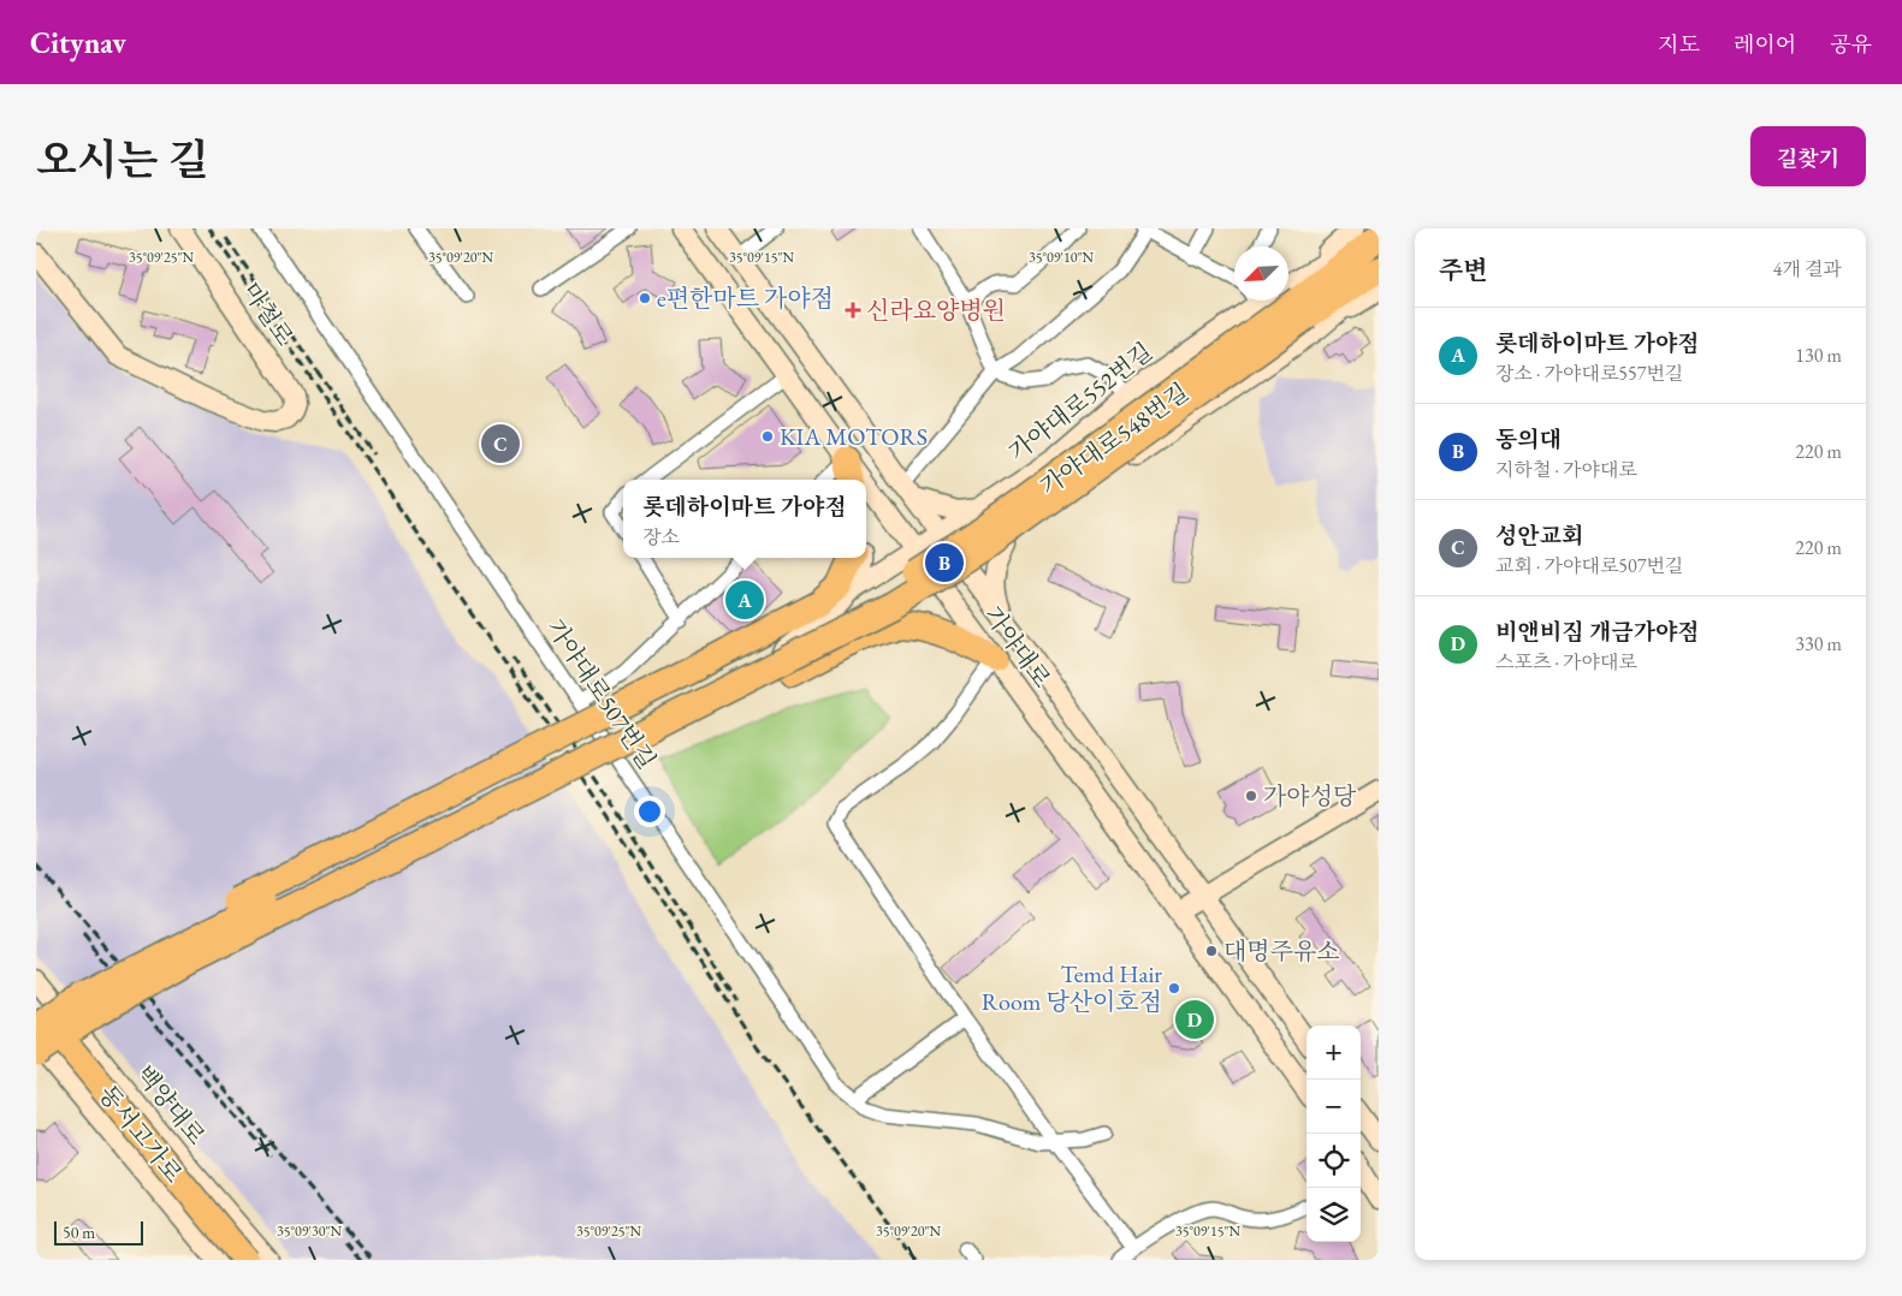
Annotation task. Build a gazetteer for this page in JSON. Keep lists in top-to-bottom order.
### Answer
{
  "streets": {
    "highway": ["동서고가로"],
    "main road": [
      "마철로",
      "가야대로552번길",
      "가야대로548번길",
      "가야대로",
      "백양대로"
    ],
    "street": ["가야대로507번길"]
  },
  "crossings": [
    ["가야대로552번길", "가야대로548번길"],
    ["가야대로552번길", "가야대로"],
    ["가야대로548번길", "가야대로"]
  ],
  "places": {
    "other": [
      "e편한마트 가야점",
      "KIA MOTORS",
      "가야성당",
      "대명주유소",
      "Temd Hair Room 당산이호점"
    ],
    "health": ["신라요양병원"]
  },
  "scale_bar": "50 m",
  "north": "bottom left",
  "page": {
    "header": "Citynav",
    "nav": ["지도", "레이어", "공유"],
    "title": "오시는 길",
    "buttons": "길찾기",
    "heading": ["주변", "4개 결과"],
    "list": [
      {
        "mark": "A",
        "name": "롯데하이마트 가야점",
        "note": "장소 · 가야대로557번길",
        "value": "130 m"
      },
      {
        "mark": "B",
        "name": "동의대",
        "note": "지하철 · 가야대로",
        "value": "220 m"
      },
      {
        "mark": "C",
        "name": "성안교회",
        "note": "교회 · 가야대로507번길",
        "value": "220 m"
      },
      {
        "mark": "D",
        "name": "비앤비짐 개금가야점",
        "note": "스포츠 · 가야대로",
        "value": "330 m"
      }
    ],
    "pins": [
      "C",
      "B",
      "A",
      "D"
    ],
    "popup": ["롯데하이마트 가야점", "장소"],
    "map_buttons": ["+", "−"],
    "scale": "50 m"
  },
  "coordinates": [
    "35°09'25\"N",
    "35°09'20\"N",
    "35°09'15\"N",
    "35°09'10\"N",
    "35°09'30\"N"
  ]
}
